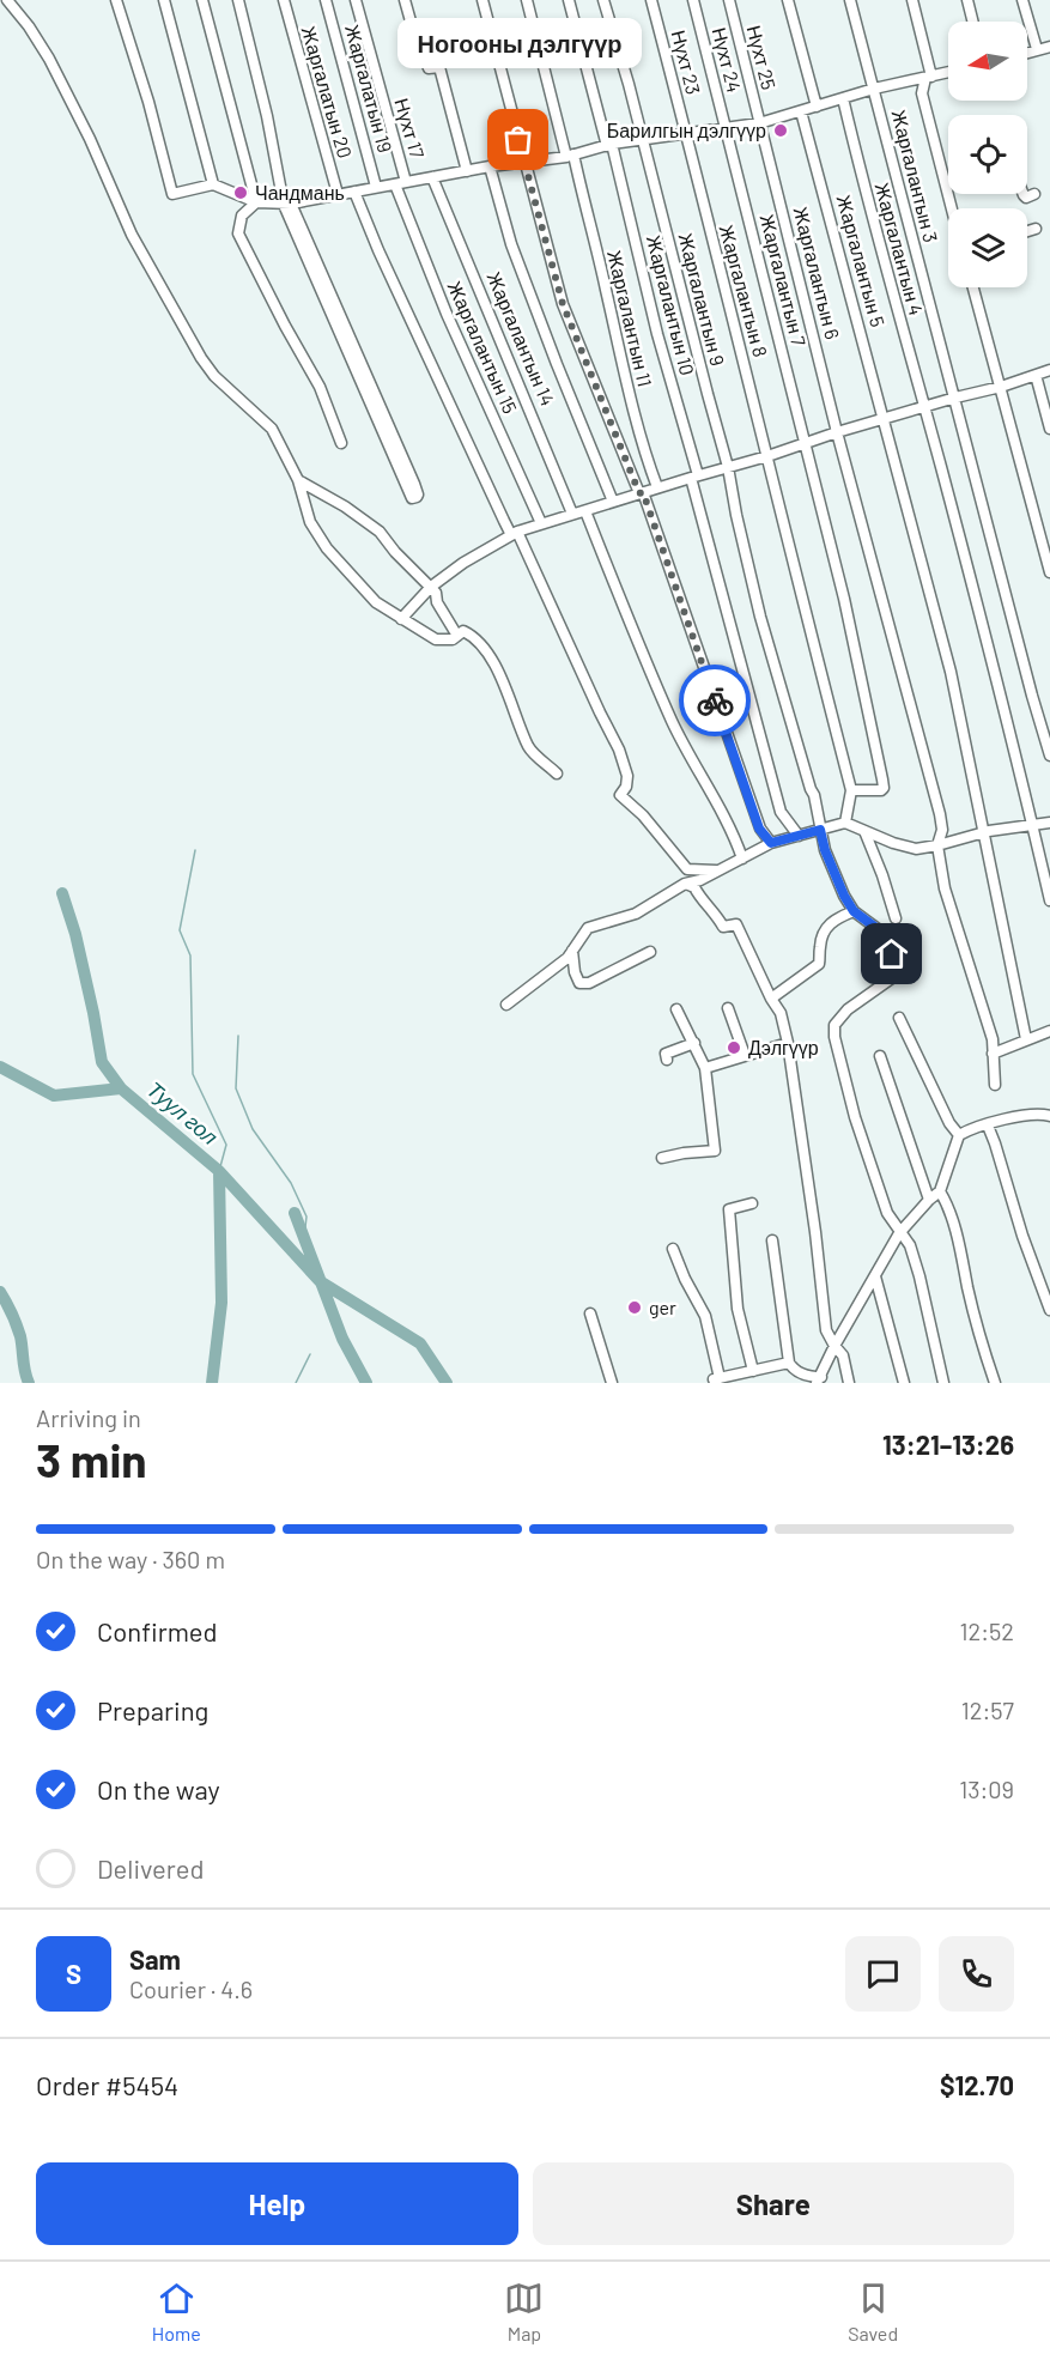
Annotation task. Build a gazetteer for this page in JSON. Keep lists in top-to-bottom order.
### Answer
{
  "streets": {
    "street": [
      "Нүхт 25",
      "Нүхт 24",
      "Нүхт 23",
      "Жаргалатын 19",
      "Жаргалатын 20",
      "Нүхт 17",
      "Жаргалантын 3",
      "Жаргалантын 4",
      "Жаргалантын 5",
      "Жаргалантын 6",
      "Жаргалантын 7",
      "Жаргалантын 8",
      "Жаргалантын 9",
      "Жаргалантын 10",
      "Жаргалантын 11",
      "Жаргалантын 14",
      "Жаргалантын 15"
    ]
  },
  "crossings": [
    ["Нүхт 25", "Жаргалантын 6"],
    ["Нүхт 24", "Жаргалантын 7"],
    ["Нүхт 23", "Жаргалантын 8"],
    ["Нүхт 17", "Жаргалантын 15"],
    ["Жаргалантын 7", "Жаргалантын 8"]
  ],
  "water": ["Туул гол"],
  "places": [
    "Барилгын дэлгүүр",
    "Ногооны дэлгүүр",
    "Чандмань",
    "Дэлгүүр",
    "ger"
  ],
  "north": "left",
  "page": {
    "bubble": "Ногооны дэлгүүр",
    "heading": ["3 min", "Arriving in", "13:21–13:26"],
    "panel": [
      "Sam",
      "Courier · 4.6",
      "Order #5454",
      "$12.70"
    ],
    "bar": "On the way · 360 m",
    "list": [
      ["Confirmed", "12:52"],
      ["Preparing", "12:57"],
      ["On the way", "13:09"],
      "Delivered"
    ],
    "round": "S",
    "buttons": ["Help", "Share"],
    "tabs": ["Home", "Map", "Saved"]
  }
}
